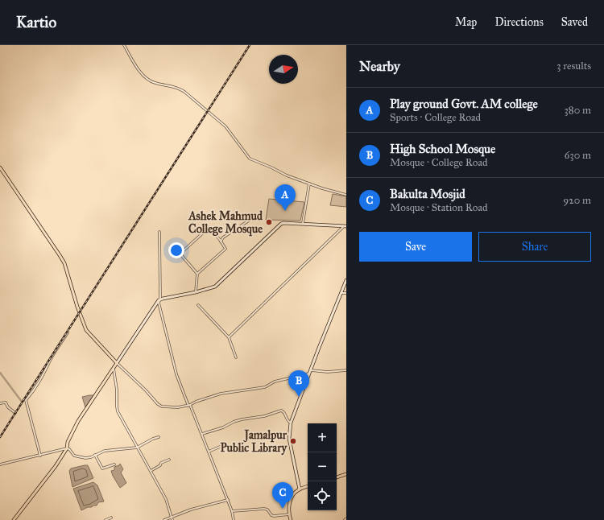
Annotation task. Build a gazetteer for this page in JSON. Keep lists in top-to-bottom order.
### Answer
{
  "places": ["Ashek Mahmud College Mosque", "Jamalpur Public Library"],
  "north": "right",
  "page": {
    "header": "Kartio",
    "nav": ["Map", "Directions", "Saved"],
    "heading": ["Nearby", "3 results"],
    "list": [
      {
        "mark": "A",
        "name": "Play ground Govt. AM college",
        "note": "Sports · College Road",
        "value": "380 m"
      },
      {
        "mark": "B",
        "name": "High School Mosque",
        "note": "Mosque · College Road",
        "value": "630 m"
      },
      {
        "mark": "C",
        "name": "Bakulta Mosjid",
        "note": "Mosque · Station Road",
        "value": "920 m"
      }
    ],
    "pins": ["A", "B", "C"],
    "buttons": ["Save", "Share"],
    "map_buttons": ["+", "−"]
  }
}
